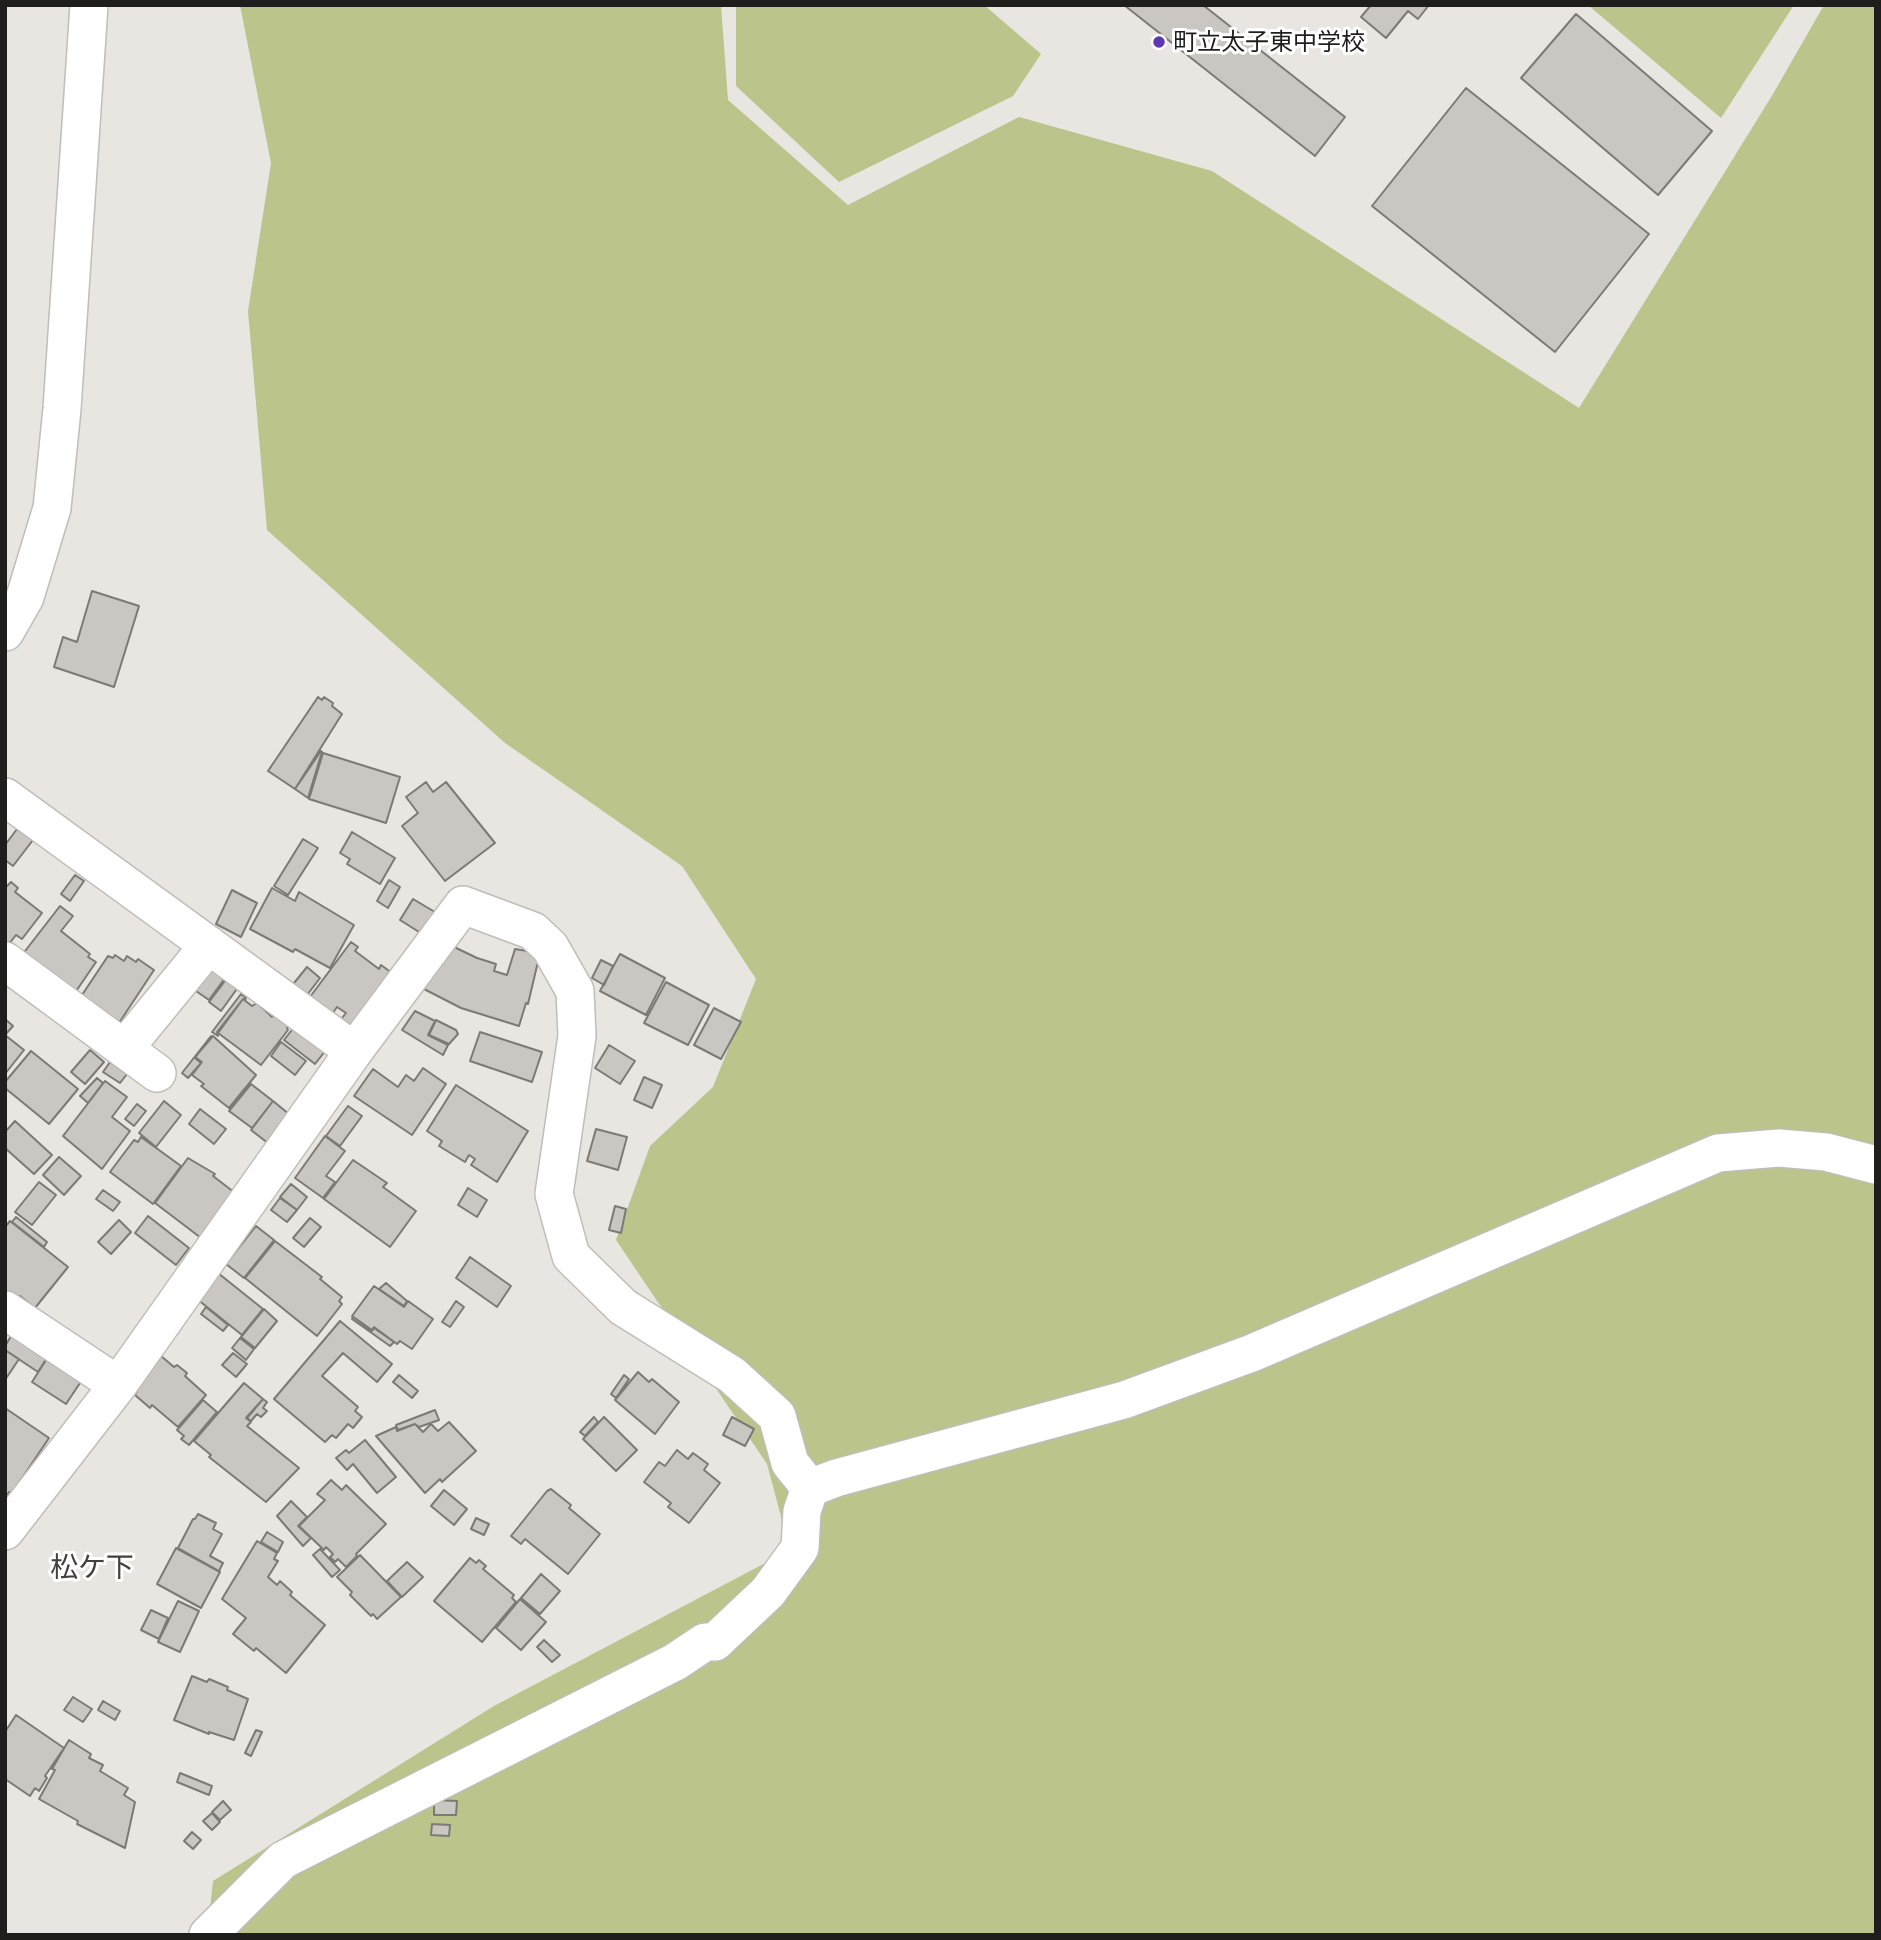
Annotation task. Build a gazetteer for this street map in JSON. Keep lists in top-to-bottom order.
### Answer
{
  "districts": ["松ケ下"],
  "places": ["町立太子東中学校"]
}
